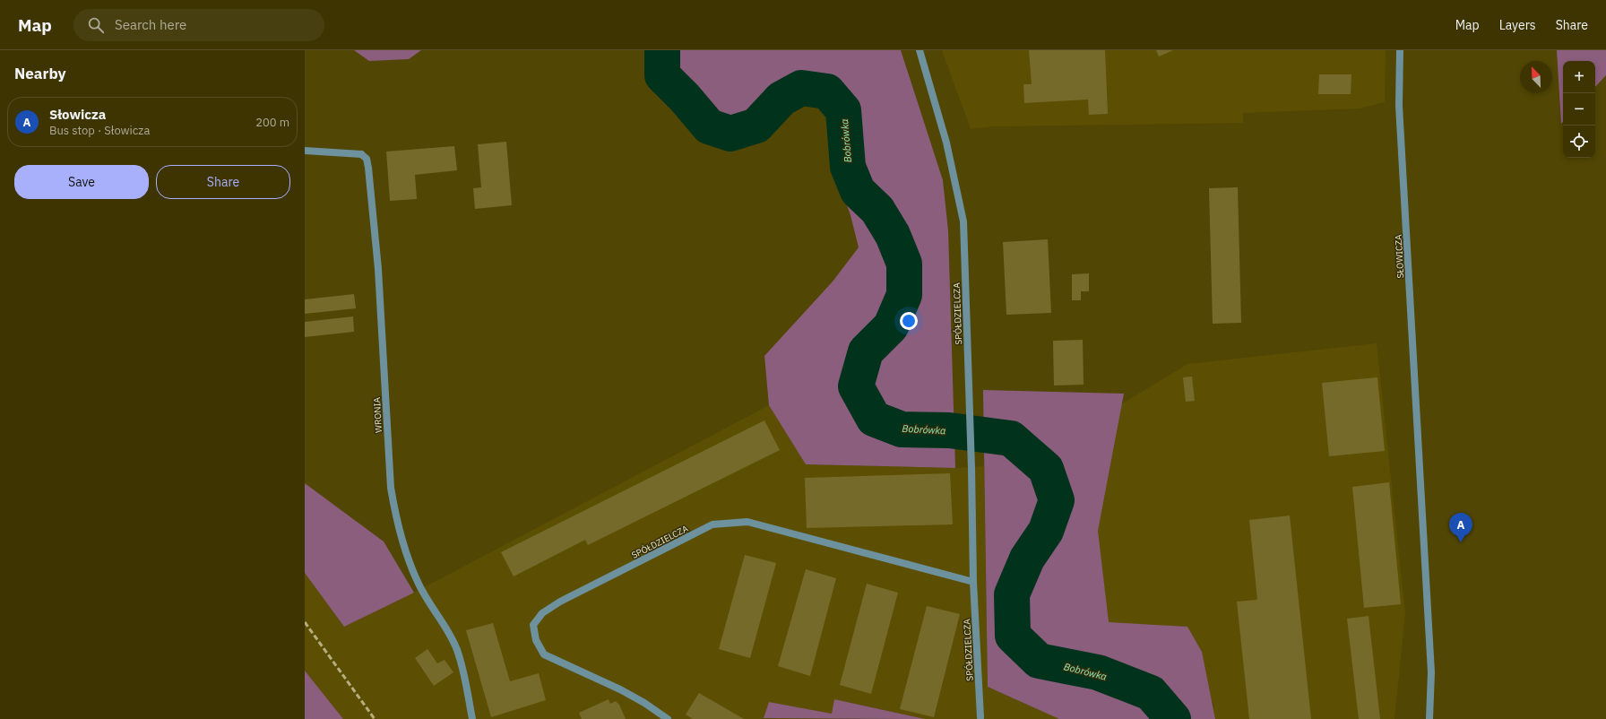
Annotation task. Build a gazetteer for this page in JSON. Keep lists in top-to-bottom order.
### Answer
{
  "streets": {
    "street": ["SŁOWICZA", "SPÓŁDZIELCZA", "WRONIA"]
  },
  "water": ["Bobrówka"],
  "north": "top left",
  "page": {
    "header": "Map",
    "search": "Search here",
    "nav": ["Map", "Layers", "Share"],
    "heading": "Nearby",
    "map_buttons": ["+", "−"],
    "list": [
      {
        "mark": "A",
        "name": "Słowicza",
        "note": "Bus stop · Słowicza",
        "value": "200 m"
      }
    ],
    "buttons": ["Save", "Share"],
    "pins": "A"
  }
}
